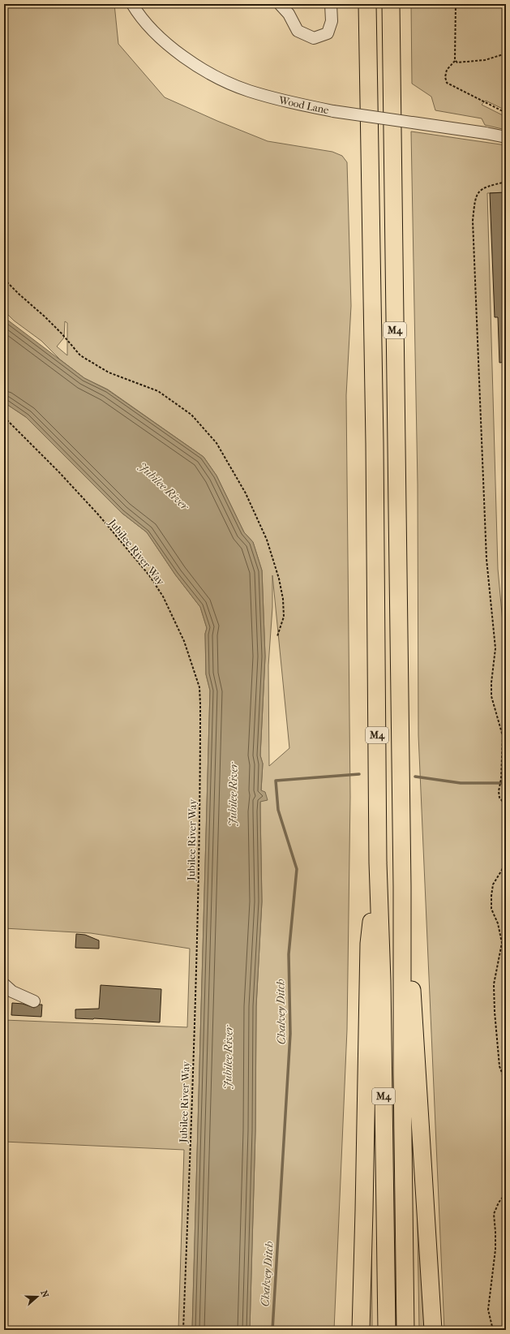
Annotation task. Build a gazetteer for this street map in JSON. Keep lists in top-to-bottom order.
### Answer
{
  "streets": {
    "highway": ["M4"],
    "street": ["Wood Lane"],
    "path": ["Jubilee River Way"]
  },
  "water": ["Jubilee River", "Chalvey Ditch"],
  "north": "right"
}
